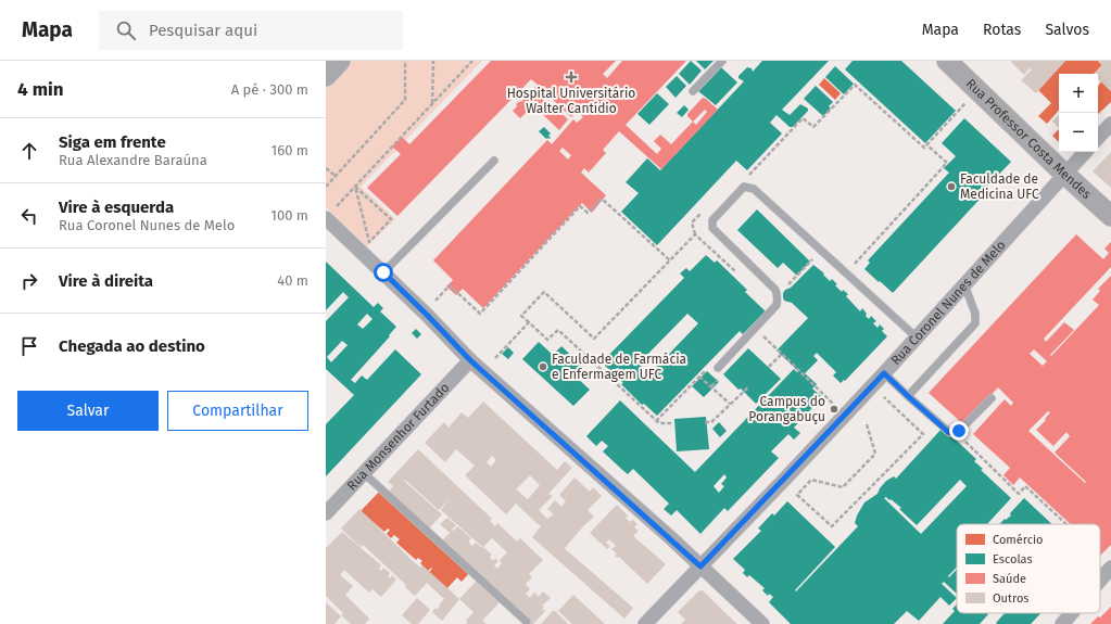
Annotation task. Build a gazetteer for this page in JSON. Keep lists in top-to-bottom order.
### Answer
{
  "streets": {
    "street": ["Rua Professor Costa Mendes", "Rua Coronel Nunes de Melo", "Rua Monsenhor Furtado"]
  },
  "crossings": [
    ["Rua Professor Costa Mendes", "Rua Coronel Nunes de Melo"]
  ],
  "places": {
    "health": ["Hospital Universitário Walter Cantídio"],
    "other": ["Faculdade de Medicina UFC", "Faculdade de Farmácia e Enfermagem UFC", "Campus do Porangabuçu"]
  },
  "legend": [
    "Comércio",
    "Escolas",
    "Saúde",
    "Outros"
  ],
  "page": {
    "header": "Mapa",
    "search": "Pesquisar aqui",
    "nav": ["Mapa", "Rotas", "Salvos"],
    "heading": ["4 min", "A pé · 300 m"],
    "map_buttons": ["+", "−"],
    "list": [
      ["Siga em frente", "Rua Alexandre Baraúna", "160 m"],
      ["Vire à esquerda", "Rua Coronel Nunes de Melo", "100 m"],
      ["Vire à direita", "40 m"],
      "Chegada ao destino"
    ],
    "buttons": ["Salvar", "Compartilhar"]
  }
}
